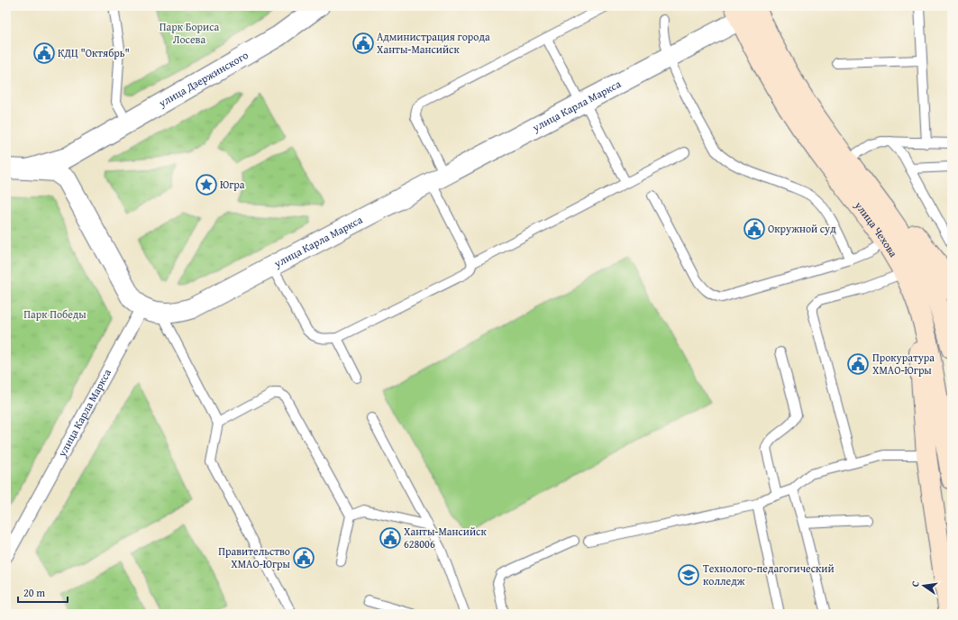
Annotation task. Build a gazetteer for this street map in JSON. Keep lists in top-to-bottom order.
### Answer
{
  "streets": {
    "main road": ["улица Чехова"],
    "street": ["улица Дзержинского", "улица Карла Маркса"]
  },
  "crossings": [
    ["улица Дзержинского", "улица Карла Маркса"],
    ["улица Карла Маркса", "улица Чехова"]
  ],
  "parks": ["Парк Бориса Лосева", "Парк Победы"],
  "places": {
    "public building": [
      "Администрация города Ханты-Мансийск",
      "КДЦ \"Октябрь\"",
      "Окружной суд",
      "Прокуратура ХМАО-Югры",
      "Ханты-Мансийск 628006",
      "Правительство ХМАО-Югры"
    ],
    "place": ["Югра"],
    "school or university": ["Технолого-педагогический колледж"]
  },
  "scale_bar": "20 m",
  "north": "left"
}
